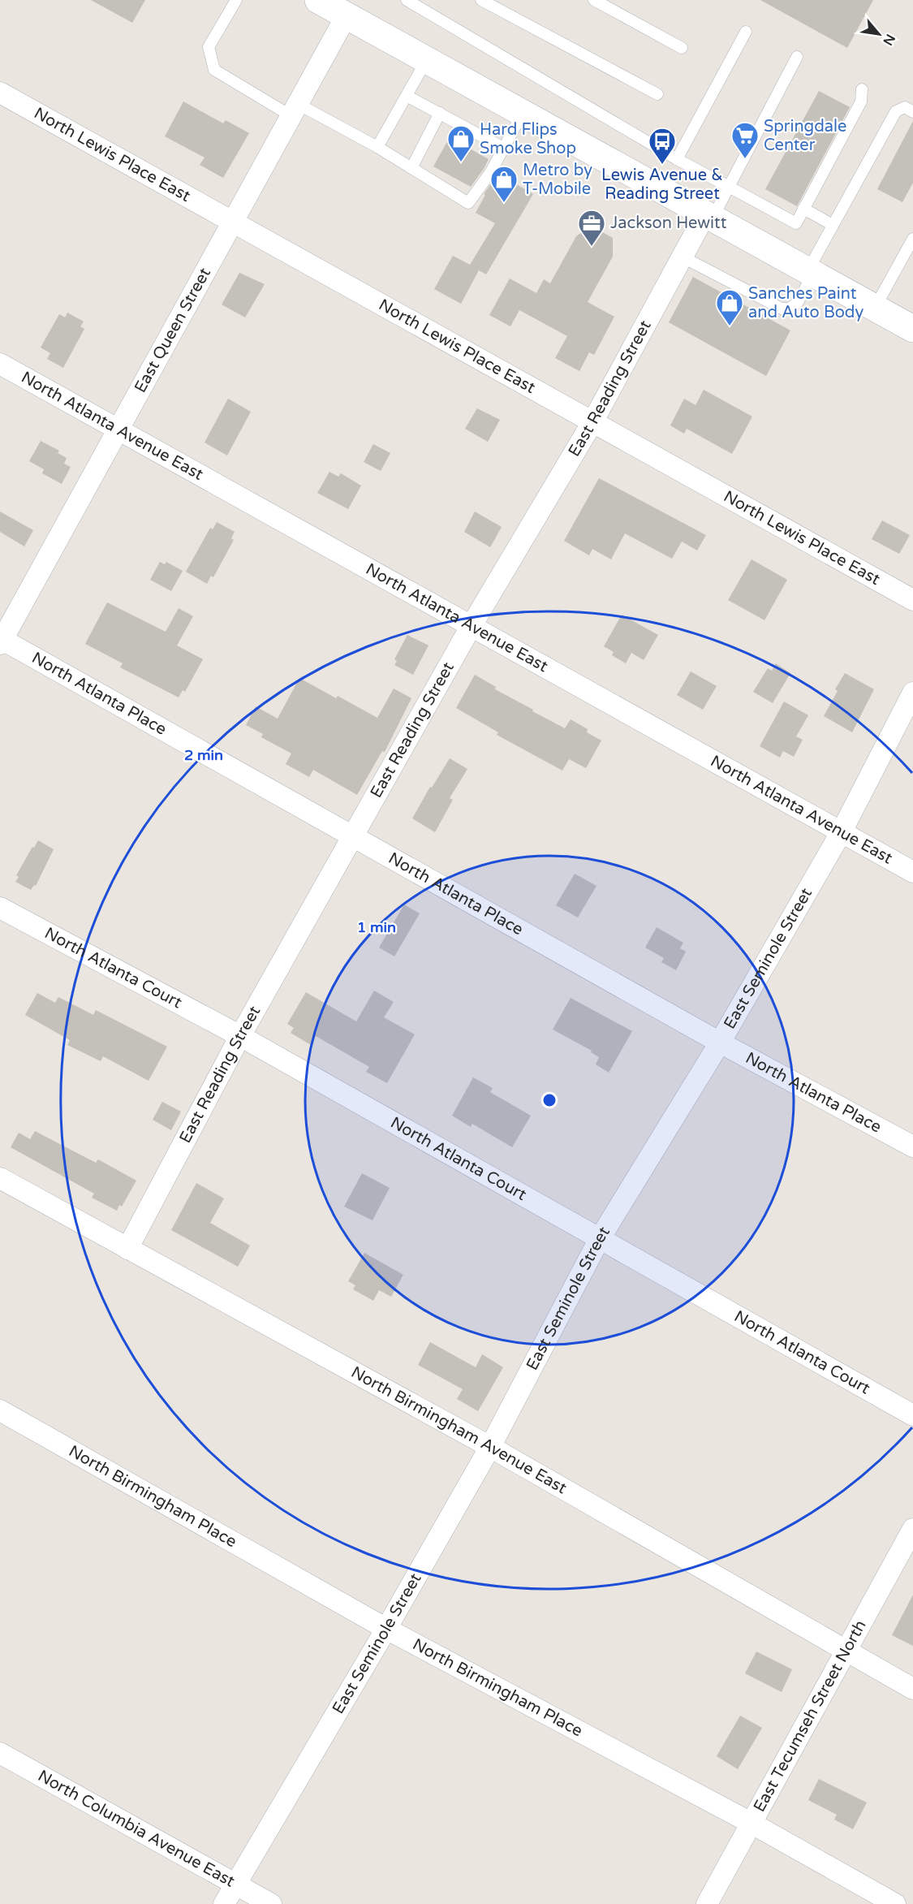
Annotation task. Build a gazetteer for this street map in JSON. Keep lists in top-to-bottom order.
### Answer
{
  "streets": {
    "street": [
      "North Lewis Place East",
      "East Queen Street",
      "East Reading Street",
      "North Atlanta Avenue East",
      "North Atlanta Place",
      "East Seminole Street",
      "North Atlanta Court",
      "North Birmingham Avenue East",
      "North Birmingham Place",
      "East Tecumseh Street North",
      "North Columbia Avenue East"
    ]
  },
  "crossings": [
    ["North Lewis Place East", "East Queen Street"],
    ["North Lewis Place East", "East Reading Street"],
    ["East Queen Street", "North Atlanta Avenue East"],
    ["East Queen Street", "North Atlanta Place"],
    ["East Reading Street", "North Atlanta Avenue East"],
    ["East Reading Street", "North Atlanta Place"],
    ["East Reading Street", "North Atlanta Court"],
    ["East Reading Street", "North Birmingham Avenue East"],
    ["North Atlanta Avenue East", "East Seminole Street"],
    ["North Atlanta Place", "East Seminole Street"],
    ["East Seminole Street", "North Atlanta Court"],
    ["East Seminole Street", "North Birmingham Avenue East"],
    ["East Seminole Street", "North Birmingham Place"],
    ["East Seminole Street", "North Columbia Avenue East"],
    ["North Birmingham Avenue East", "East Tecumseh Street North"],
    ["North Birmingham Place", "East Tecumseh Street North"]
  ],
  "places": {
    "supermarket": ["Springdale Center"],
    "shop": ["Hard Flips Smoke Shop", "Metro by T-Mobile", "Sanches Paint and Auto Body"],
    "bus stop": ["Lewis Avenue & Reading Street"],
    "office": ["Jackson Hewitt"]
  },
  "north": "bottom right",
  "rings": ["2 min", "1 min"]
}
